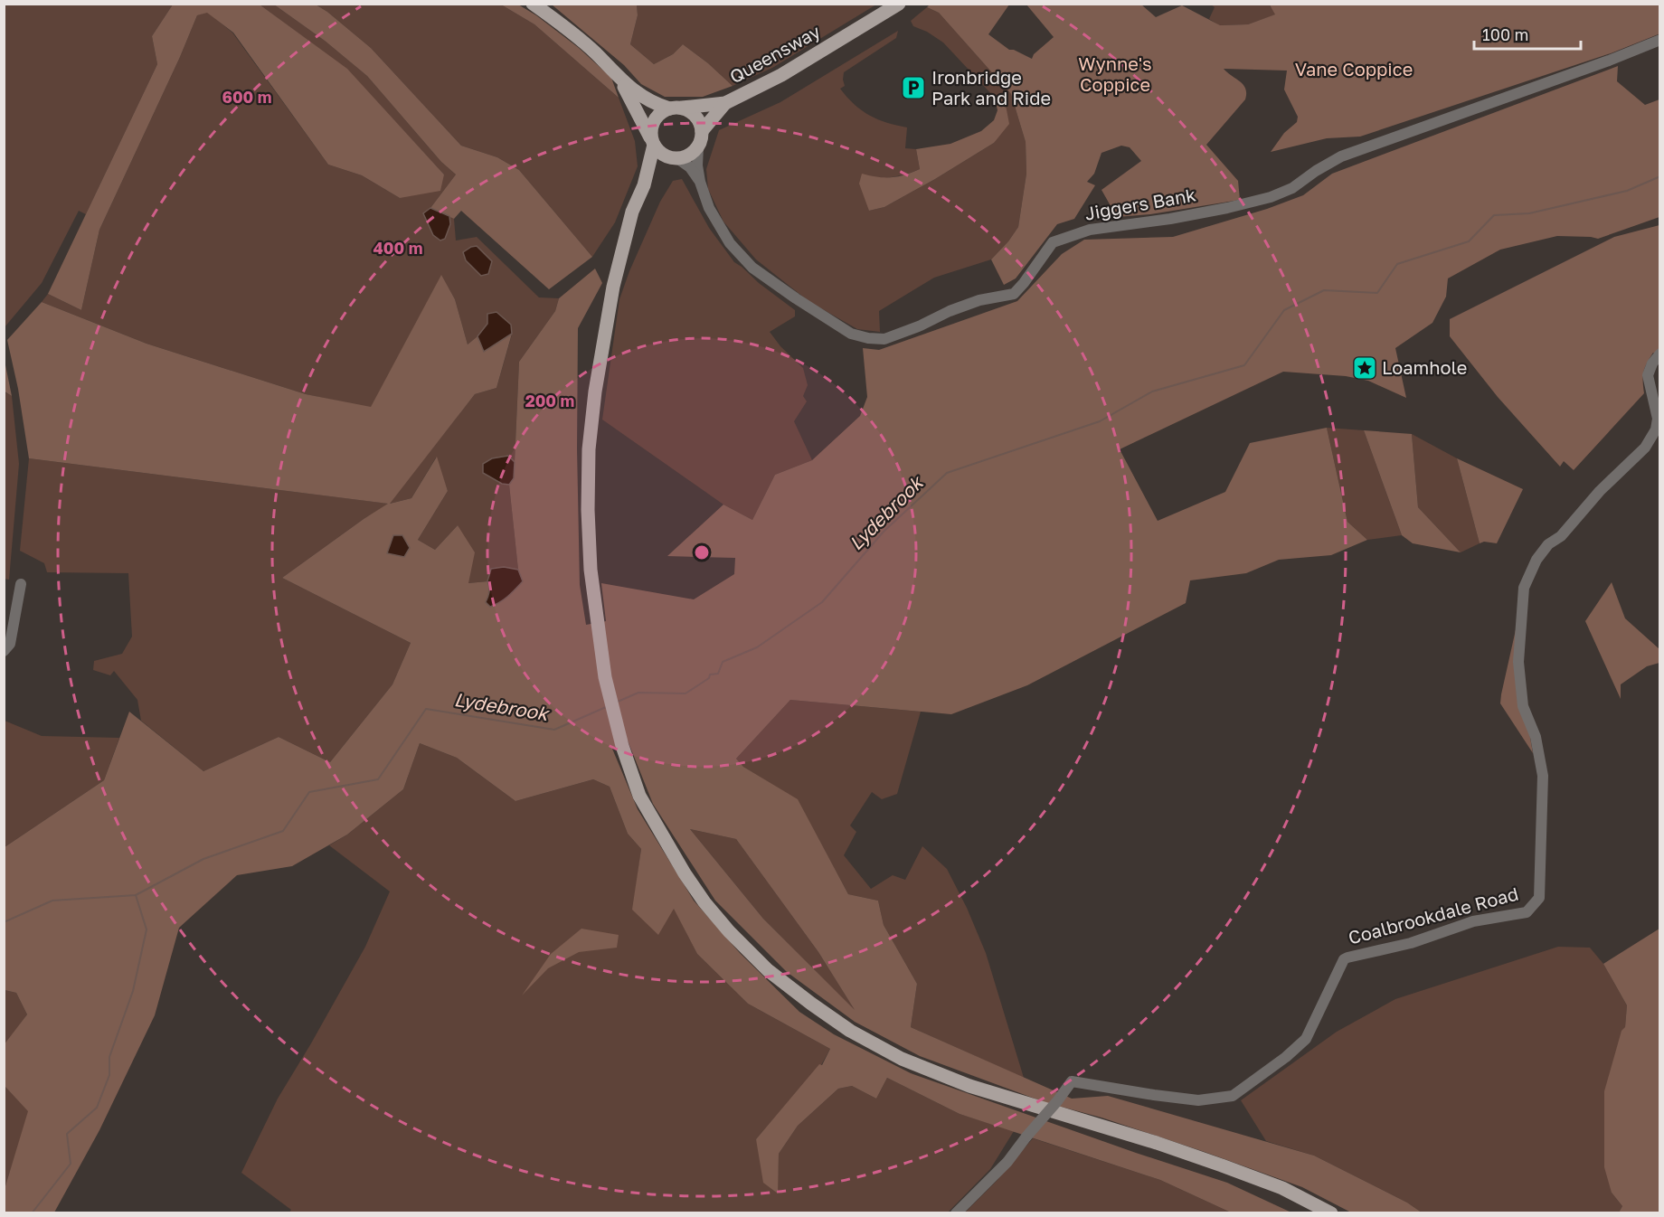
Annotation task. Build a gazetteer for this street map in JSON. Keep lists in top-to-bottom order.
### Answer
{
  "streets": {
    "main road": ["Queensway"],
    "street": ["Jiggers Bank", "Coalbrookdale Road"]
  },
  "crossings": [
    ["Queensway", "Jiggers Bank"]
  ],
  "water": ["Lydebrook"],
  "parks": ["Wynne's Coppice", "Vane Coppice"],
  "places": {
    "parking": ["Ironbridge Park and Ride"],
    "place": ["Loamhole"]
  },
  "scale_bar": "100 m",
  "rings": ["600 m", "400 m", "200 m"]
}
